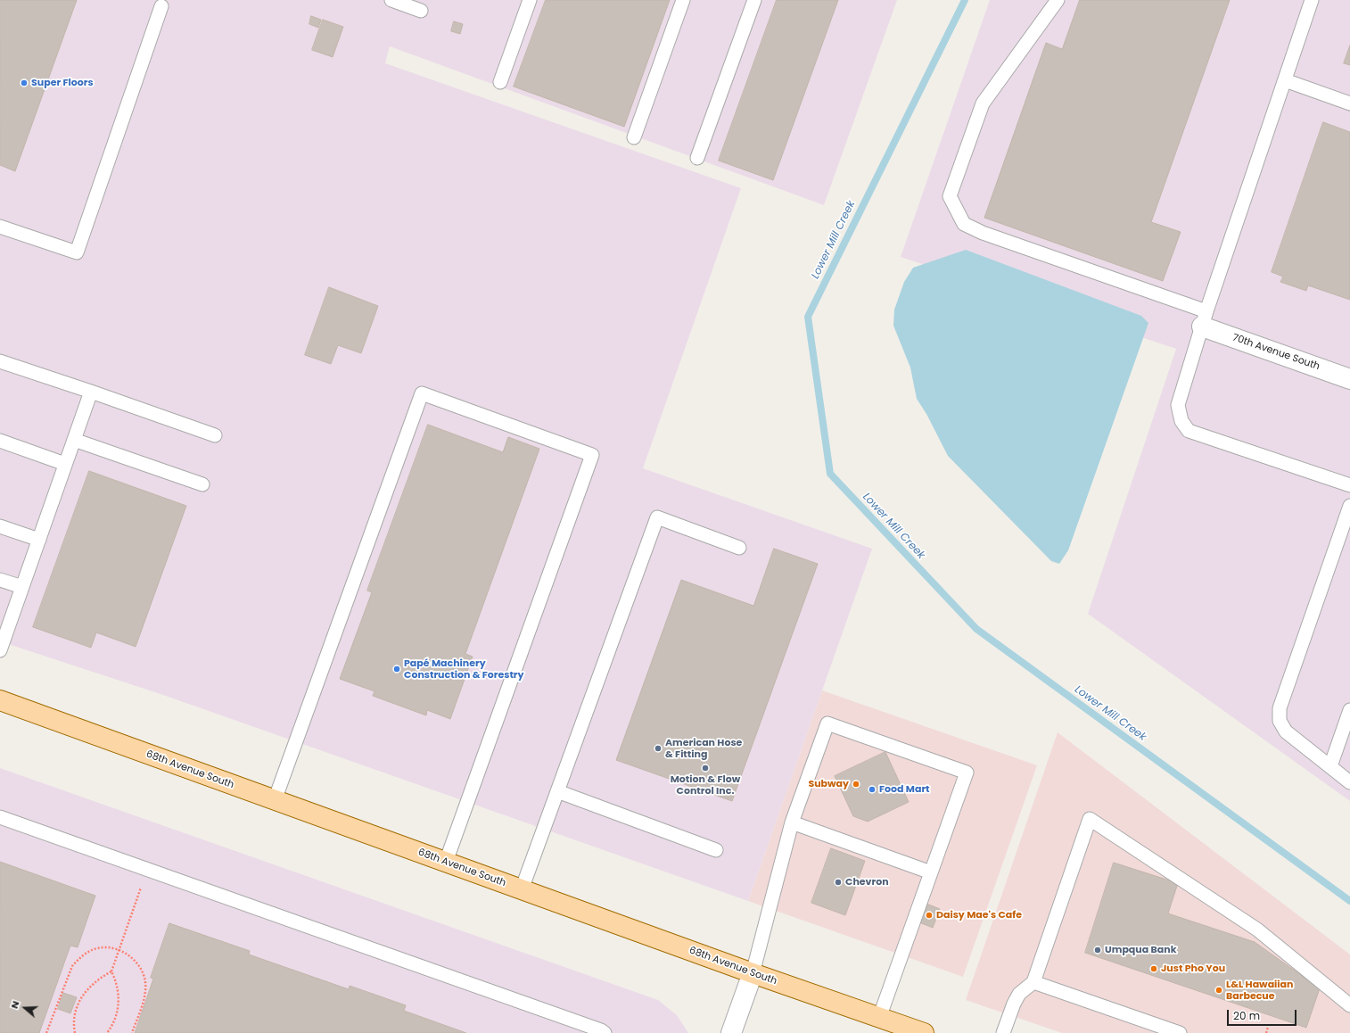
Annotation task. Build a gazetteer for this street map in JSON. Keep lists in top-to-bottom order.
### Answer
{
  "streets": {
    "main road": ["68th Avenue South"],
    "street": ["70th Avenue South"]
  },
  "water": ["Lower Mill Creek"],
  "places": [
    "Super Floors",
    "Papé Machinery Construction & Forestry",
    "American Hose & Fitting",
    "Motion & Flow Control Inc.",
    "Subway",
    "Food Mart",
    "Chevron",
    "Daisy Mae's Cafe",
    "Umpqua Bank",
    "Just Pho You",
    "L&L Hawaiian Barbecue"
  ],
  "scale_bar": "20 m",
  "north": "left"
}
